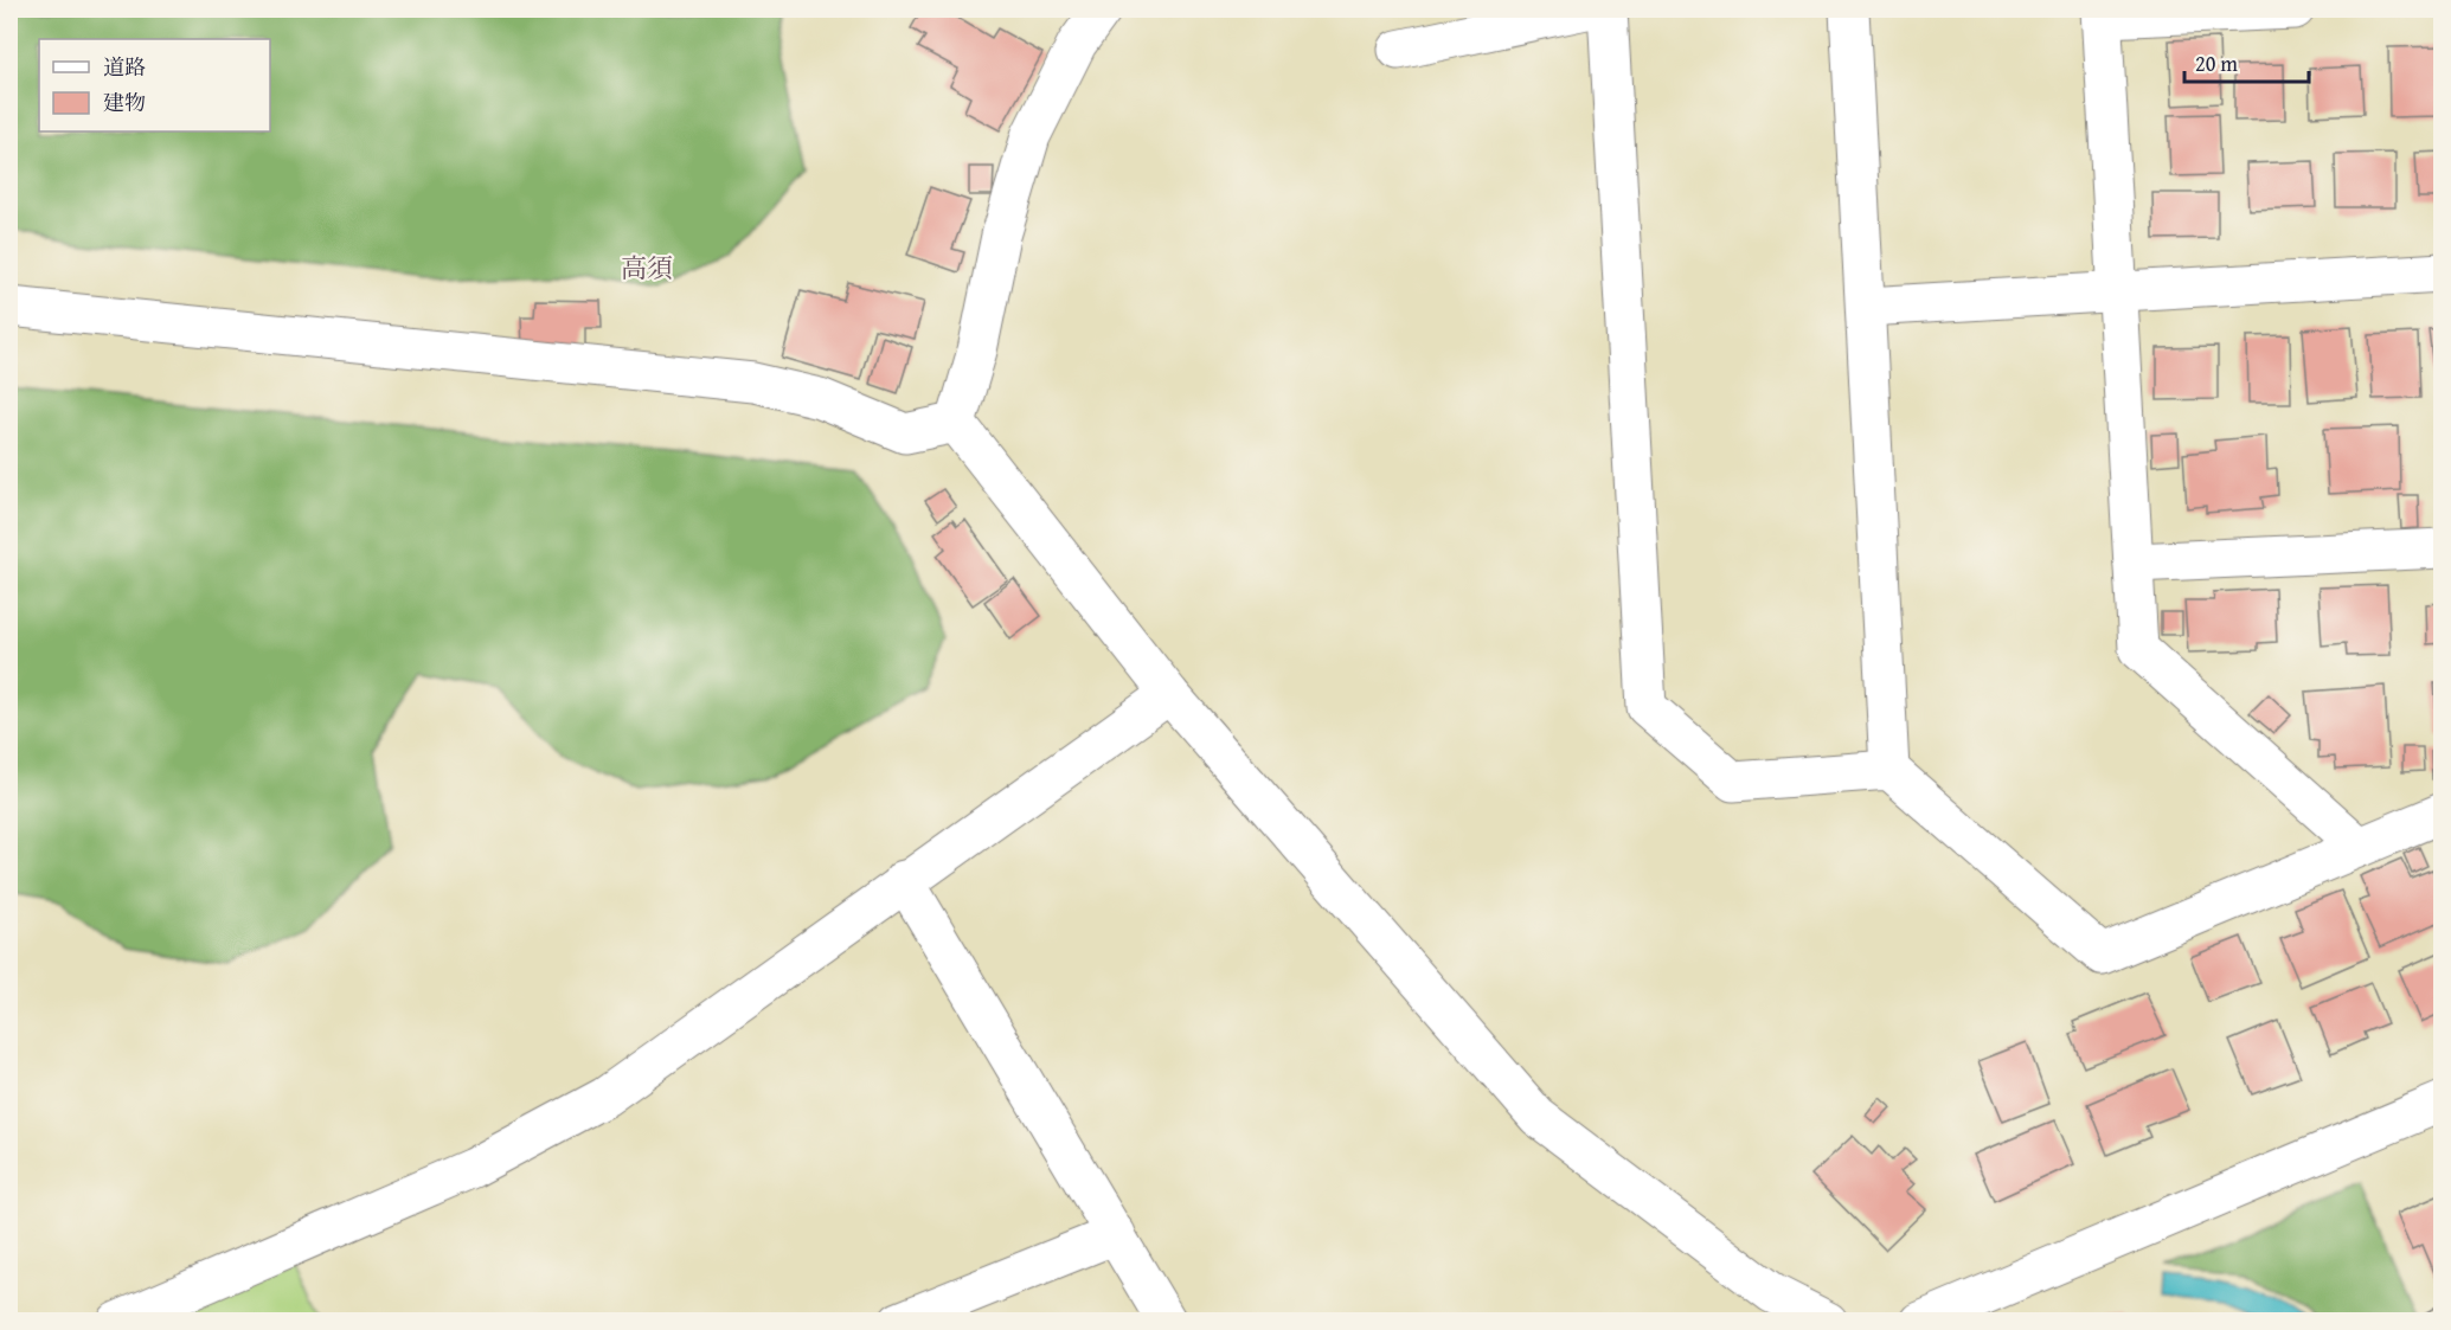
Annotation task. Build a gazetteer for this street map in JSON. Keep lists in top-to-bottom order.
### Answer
{
  "districts": ["高須"],
  "legend": ["道路", "建物"],
  "scale_bar": "20 m"
}
